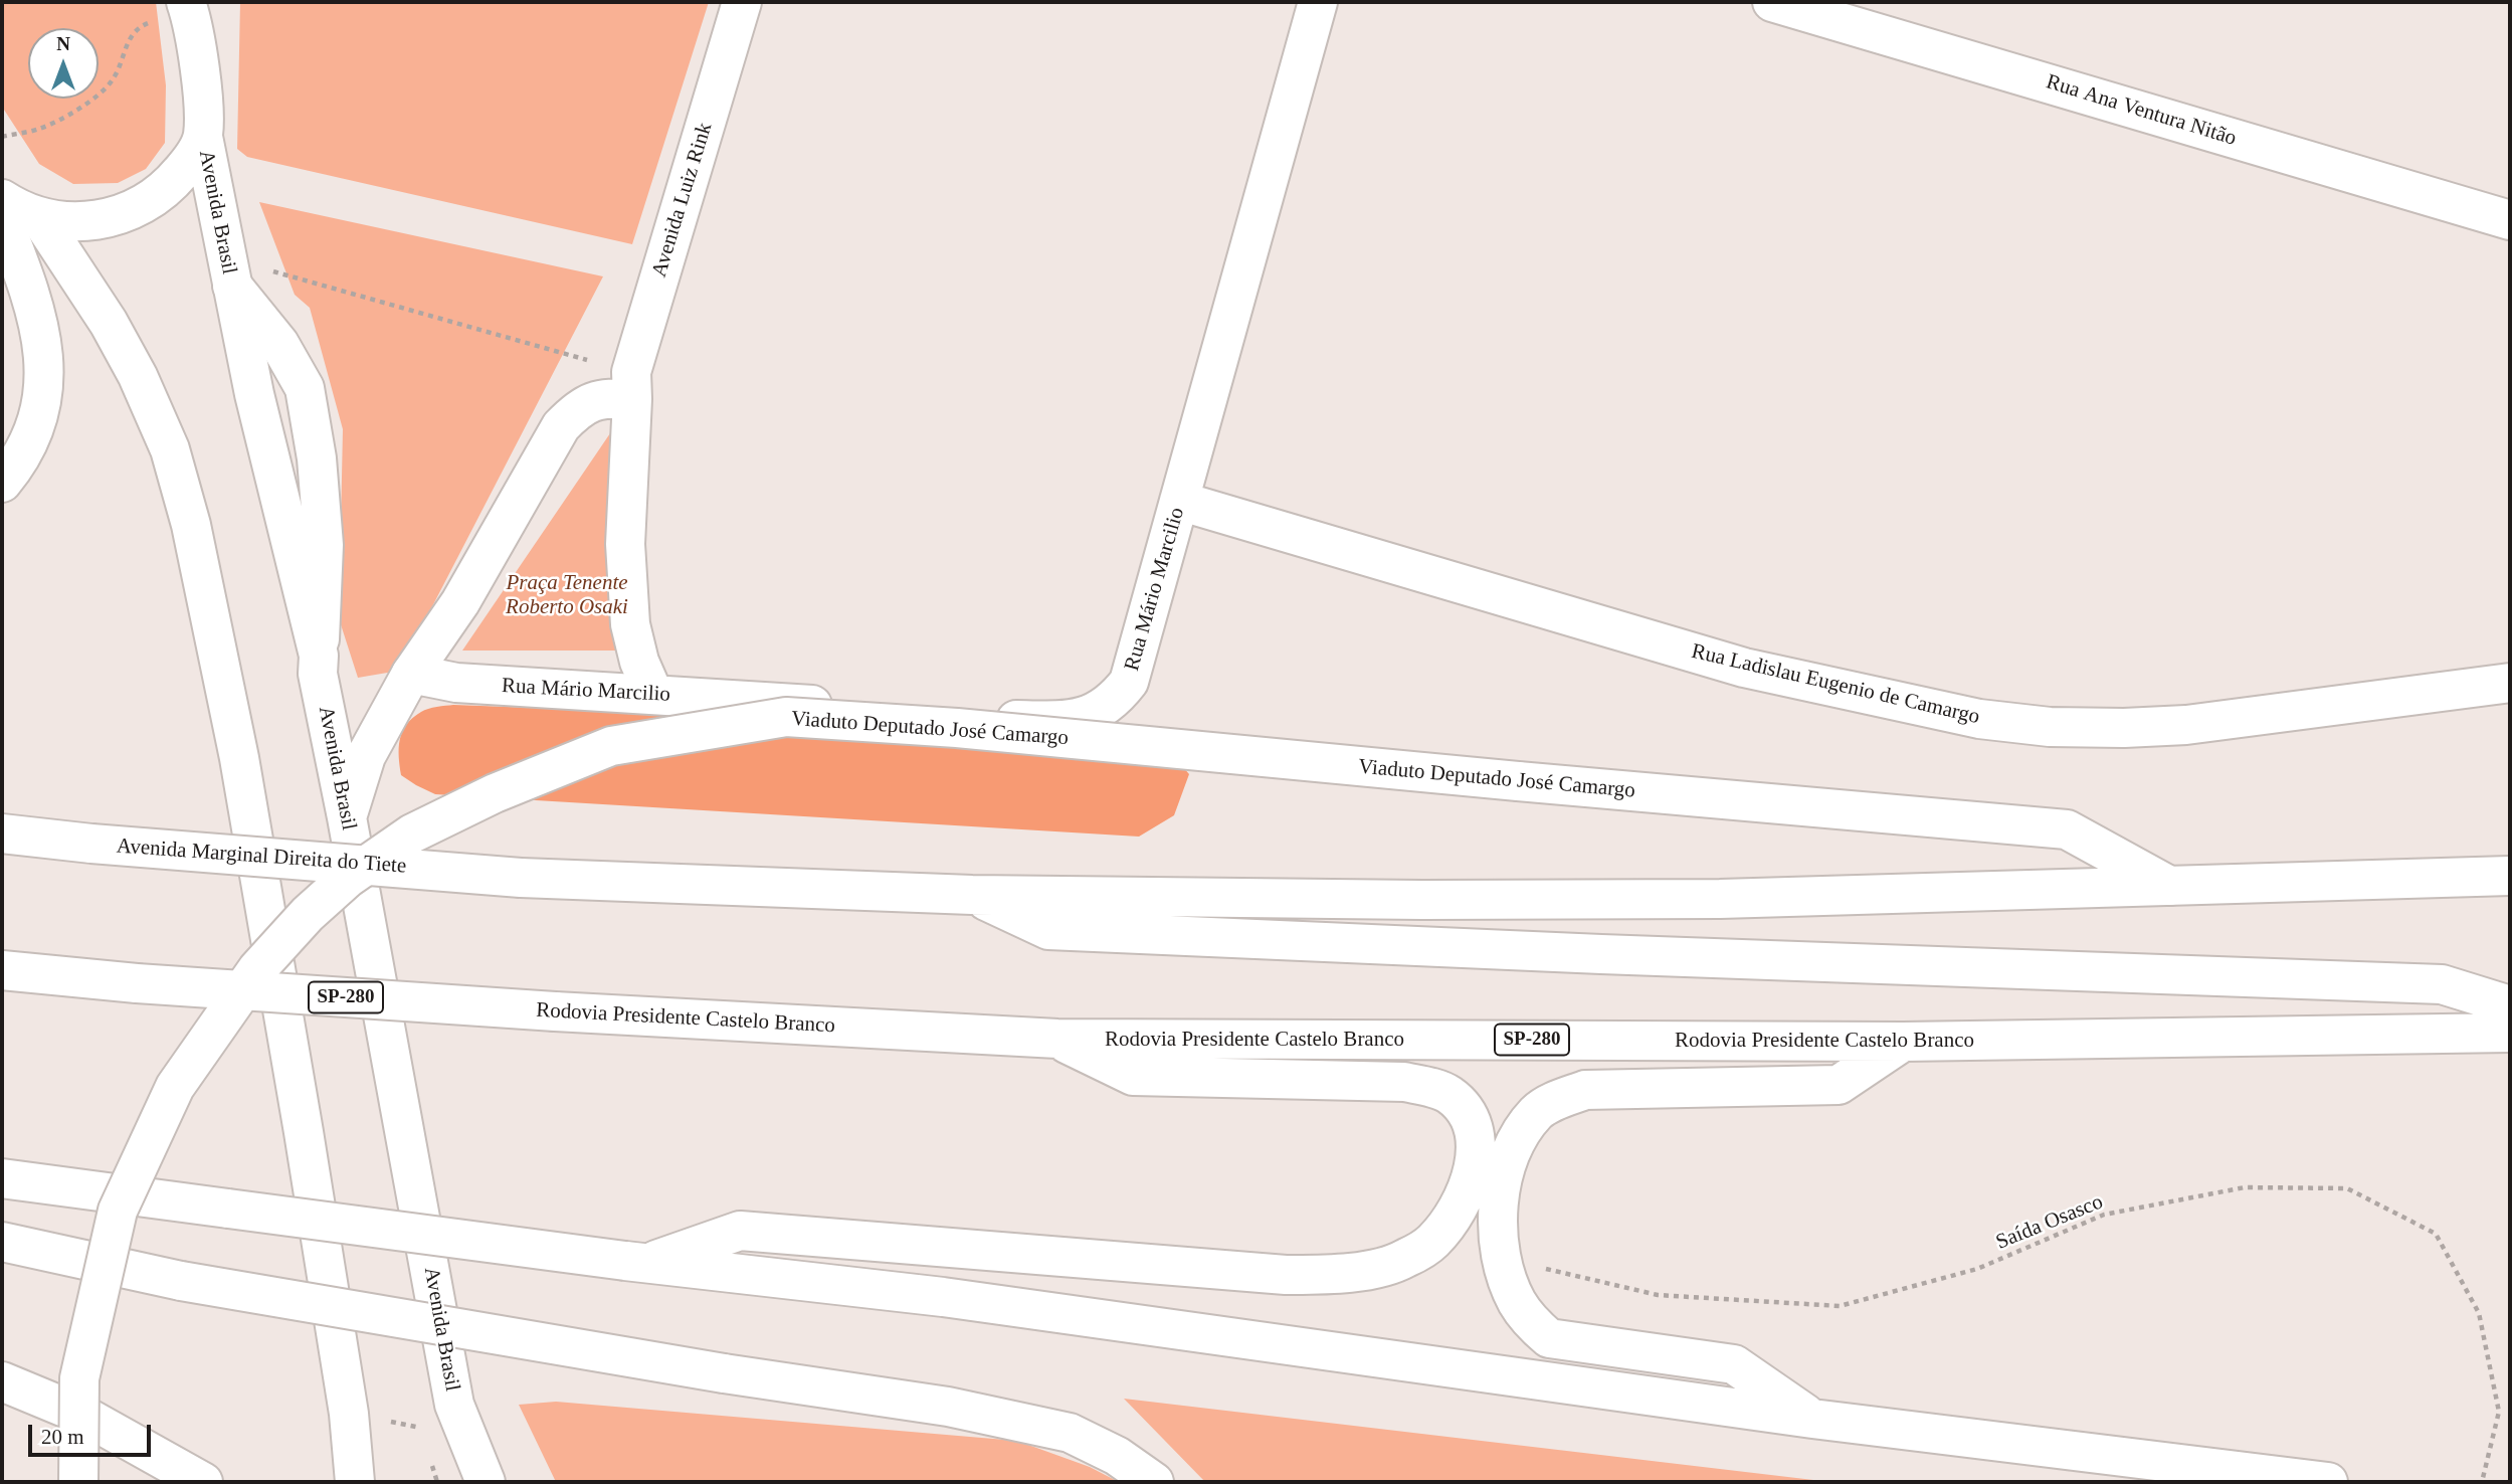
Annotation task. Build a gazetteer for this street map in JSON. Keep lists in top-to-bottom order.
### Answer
{
  "streets": {
    "main road": [
      "Rua Ana Ventura Nitão",
      "Avenida Luiz Rink",
      "Avenida Brasil",
      "Rua Mário Marcilio",
      "Rua Ladislau Eugenio de Camargo",
      "Viaduto Deputado José Camargo",
      "Avenida Marginal Direita do Tiete",
      "SP-280",
      "Rodovia Presidente Castelo Branco"
    ],
    "path": ["Saída Osasco"]
  },
  "crossings": [
    ["Avenida Luiz Rink", "Rua Mário Marcilio"],
    ["Rua Mário Marcilio", "Rua Ladislau Eugenio de Camargo"],
    ["Viaduto Deputado José Camargo", "Avenida Marginal Direita do Tiete"]
  ],
  "parks": ["Praça Tenente Roberto Osaki"],
  "scale_bar": "20 m",
  "north": "top"
}
